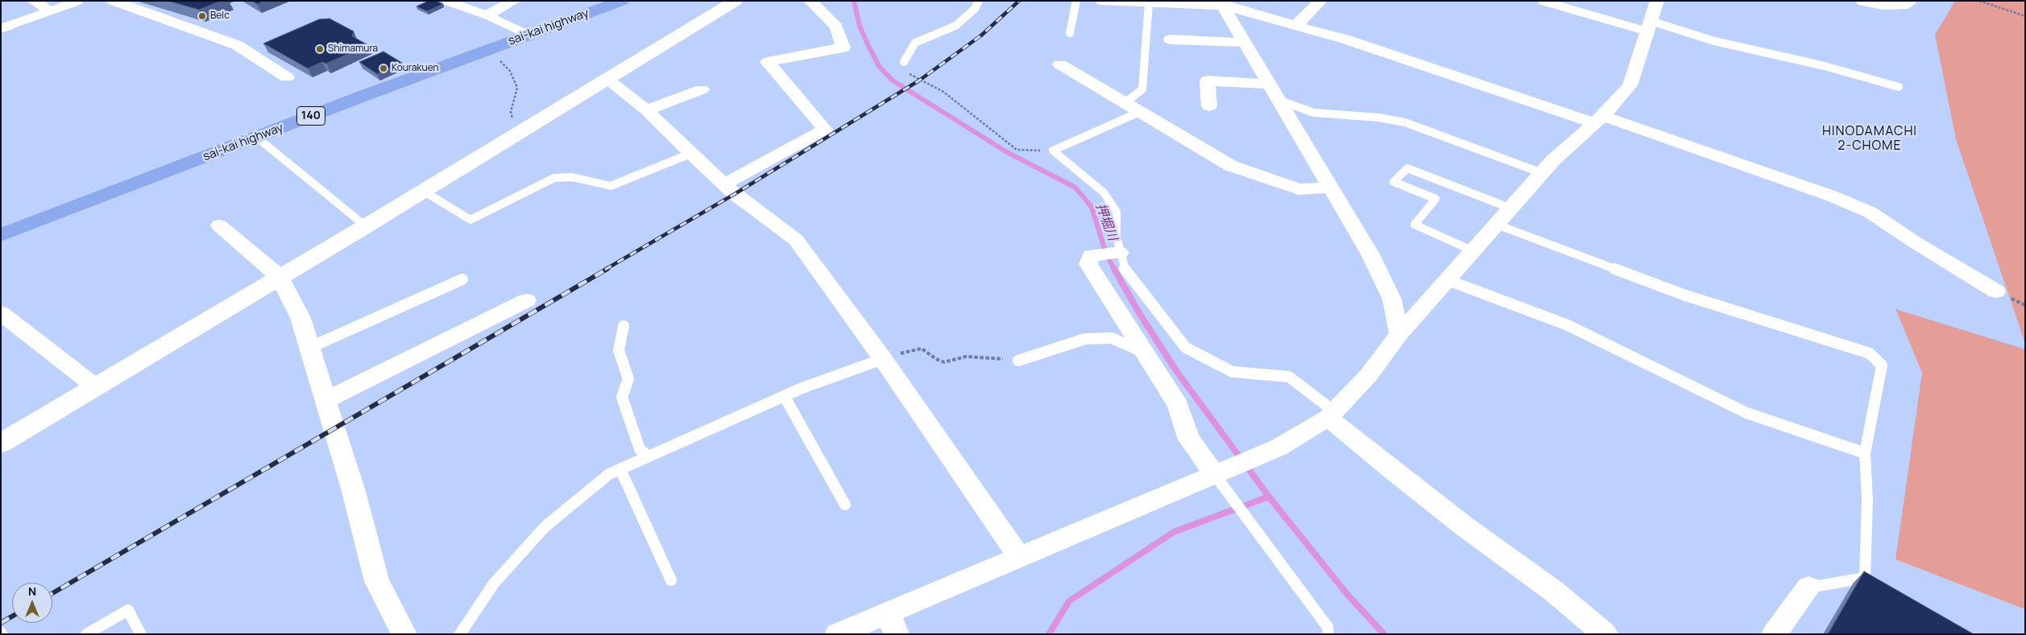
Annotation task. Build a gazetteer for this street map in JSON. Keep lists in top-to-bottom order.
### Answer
{
  "streets": {
    "highway": ["sai-kai highway", "140"]
  },
  "districts": ["HINODAMACHI 2-CHOME"],
  "water": ["押堀川"],
  "places": ["Belc", "Shimamura", "Kourakuen"],
  "north": "top"
}
